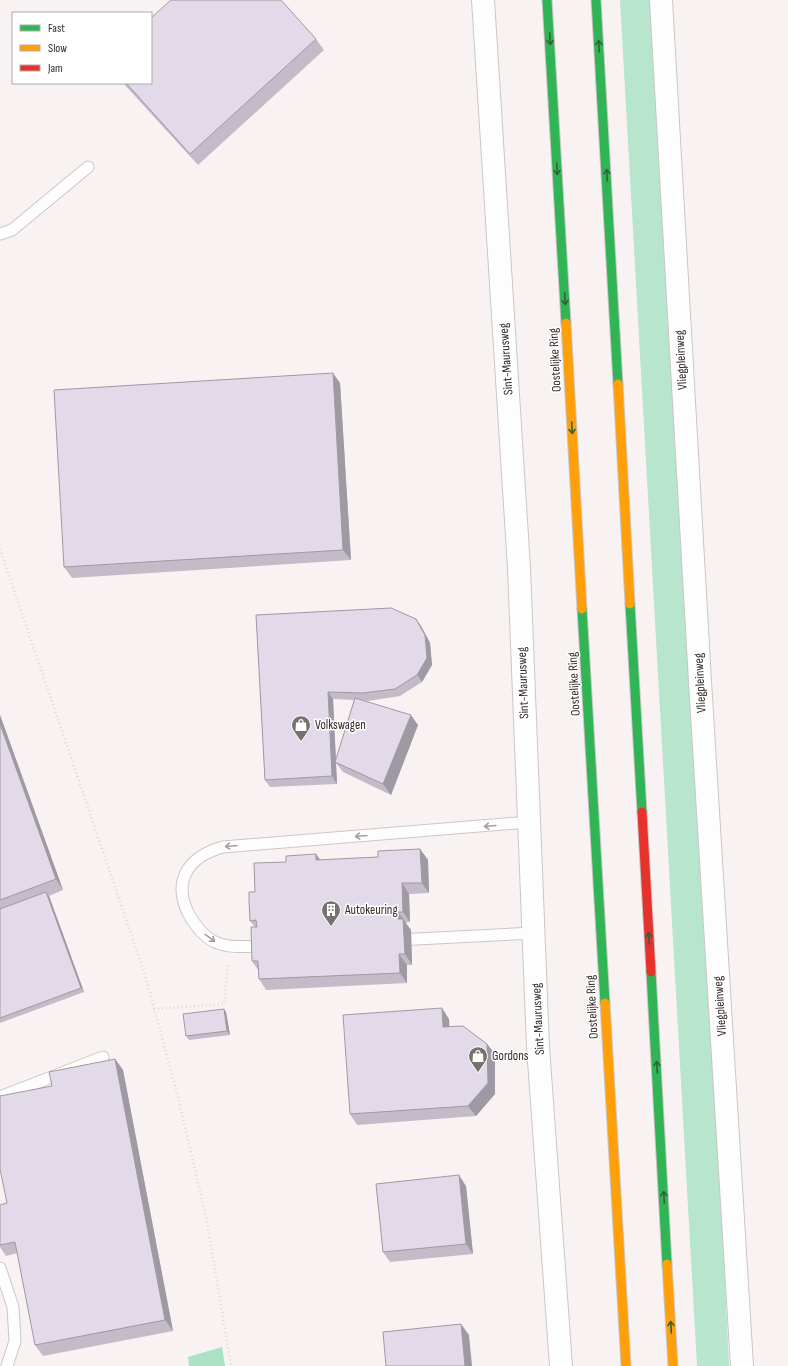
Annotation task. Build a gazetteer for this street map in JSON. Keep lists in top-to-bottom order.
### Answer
{
  "streets": {
    "highway": ["Oostelijke Ring"],
    "street": ["Sint-Maurusweg", "Vliegpleinweg"]
  },
  "places": {
    "shop": ["Volkswagen", "Gordons"],
    "building": ["Autokeuring"]
  },
  "legend": ["Fast", "Slow", "Jam"]
}
